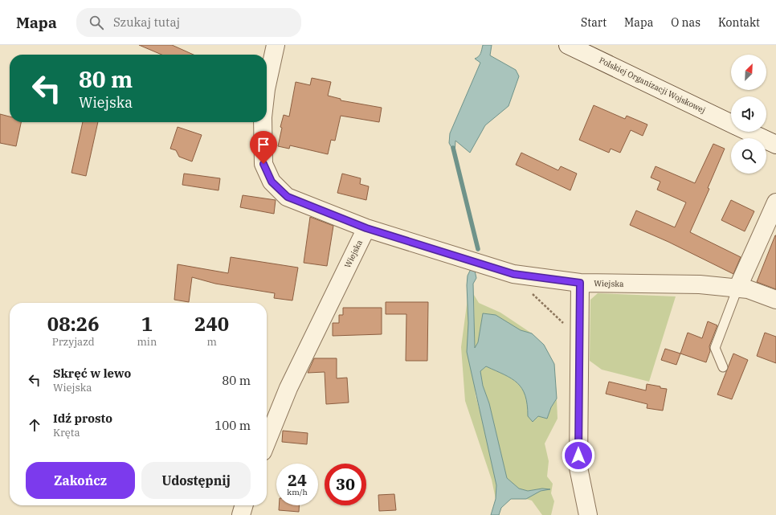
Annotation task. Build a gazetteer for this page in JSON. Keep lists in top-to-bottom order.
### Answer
{
  "streets": {
    "street": ["Polskiej Organizacji Wojskowej", "Wiejska"]
  },
  "north": "top right",
  "page": {
    "header": "Mapa",
    "search": "Szukaj tutaj",
    "nav": [
      "Start",
      "Mapa",
      "O nas",
      "Kontakt"
    ],
    "turn": ["80 m", "Wiejska"],
    "eta": [
      "08:26",
      "Przyjazd",
      "1",
      "min",
      "240",
      "m"
    ],
    "list": [
      {
        "name": "Skręć w lewo",
        "note": "Wiejska",
        "value": "80 m"
      },
      {
        "name": "Idź prosto",
        "note": "Kręta",
        "value": "100 m"
      }
    ],
    "buttons": ["Zakończ", "Udostępnij"],
    "speed": "24 km/h",
    "limit": "30"
  }
}
